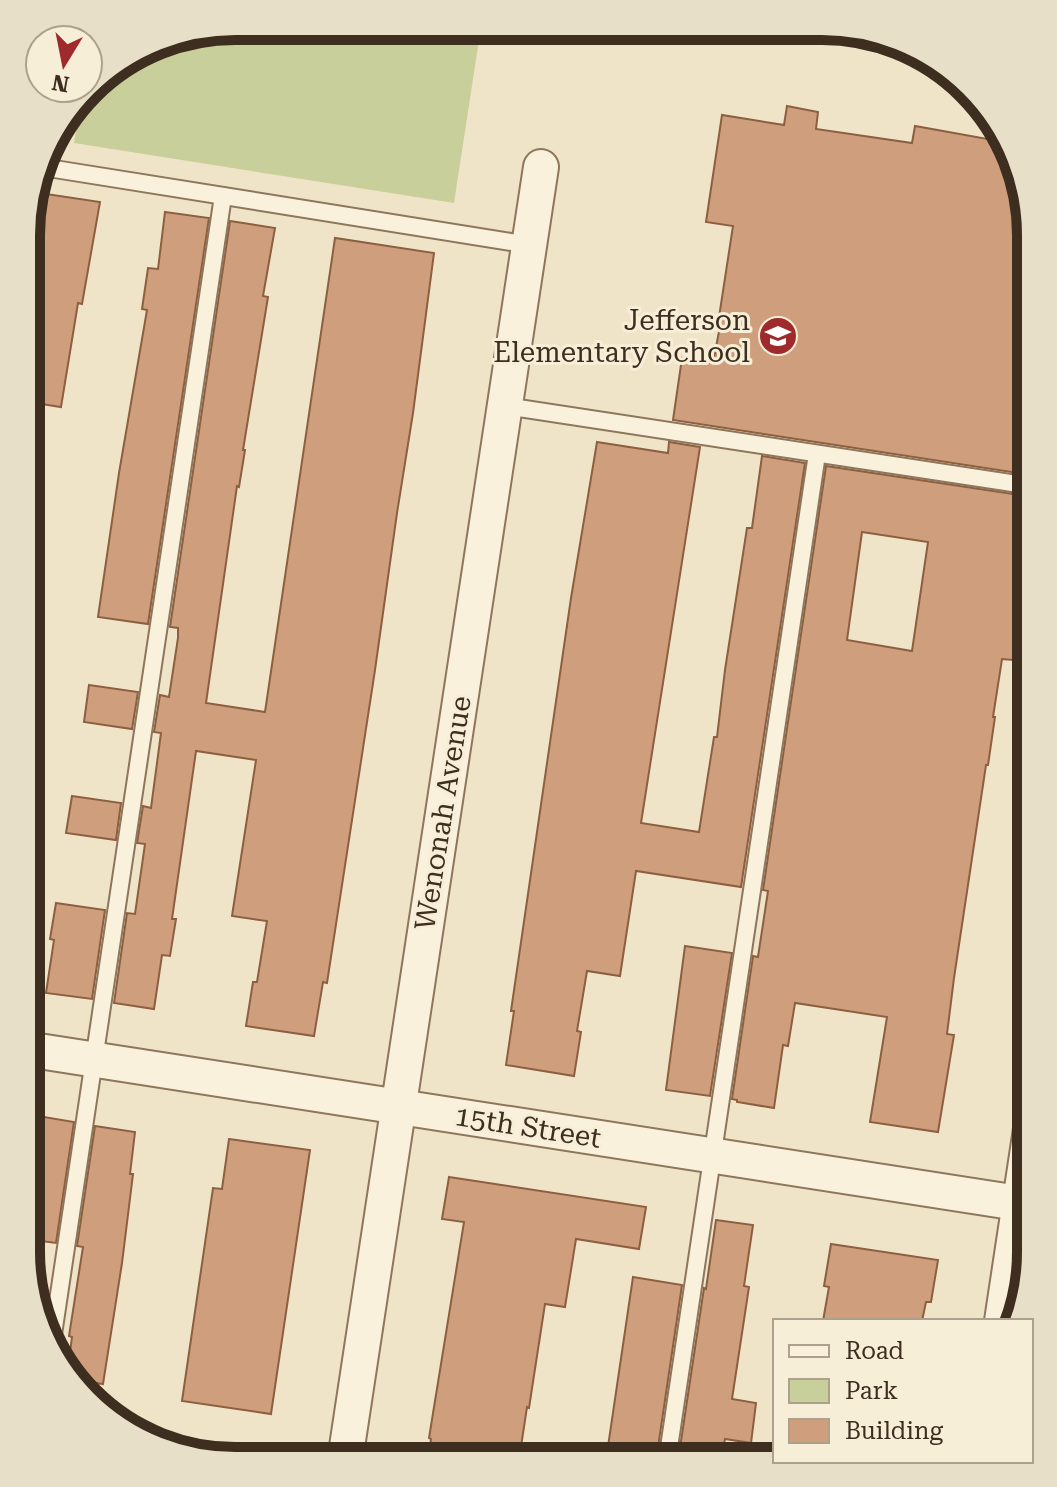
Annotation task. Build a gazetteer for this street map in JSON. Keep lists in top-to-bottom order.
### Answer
{
  "streets": {
    "street": ["Wenonah Avenue", "15th Street"]
  },
  "crossings": [
    ["Wenonah Avenue", "15th Street"]
  ],
  "places": {
    "school or university": ["Jefferson Elementary School"]
  },
  "legend": ["Road", "Park", "Building"],
  "north": "bottom"
}
